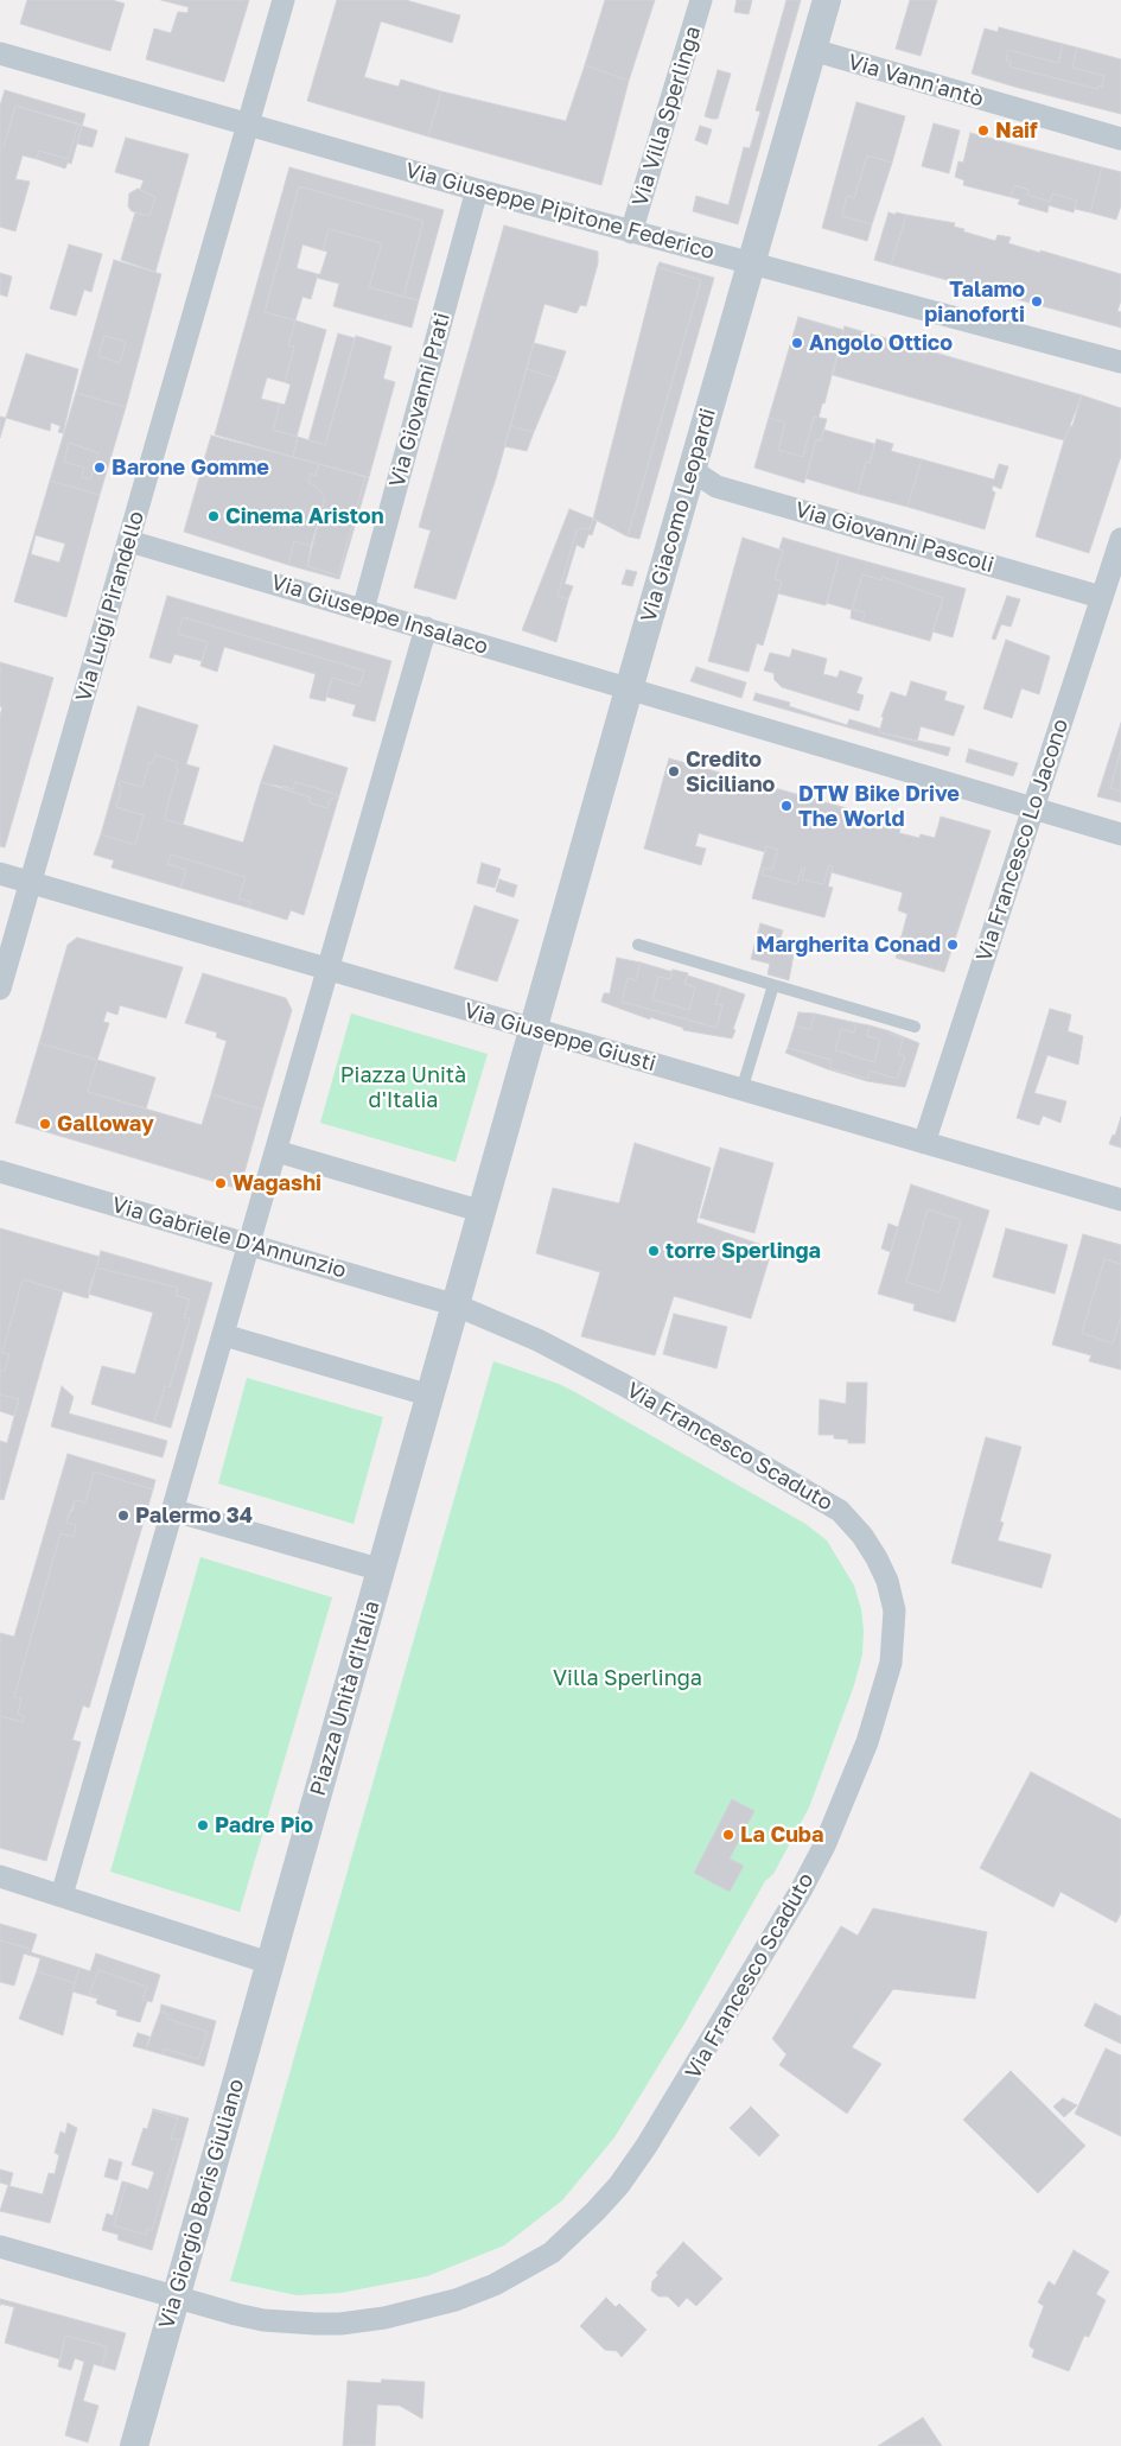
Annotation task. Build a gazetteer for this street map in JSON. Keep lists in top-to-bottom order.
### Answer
{
  "streets": {
    "street": [
      "Via Vann'antò",
      "Via Villa Sperlinga",
      "Via Giuseppe Pipitone Federico",
      "Via Giovanni Prati",
      "Via Giacomo Leopardi",
      "Via Giovanni Pascoli",
      "Via Luigi Pirandello",
      "Via Giuseppe Insalaco",
      "Via Francesco Lo Jacono",
      "Via Giuseppe Giusti",
      "Via Gabriele D'Annunzio",
      "Via Francesco Scaduto",
      "Piazza Unità d'Italia",
      "Via Giorgio Boris Giuliano"
    ]
  },
  "crossings": [
    ["Via Vann'antò", "Via Giacomo Leopardi"],
    ["Via Villa Sperlinga", "Via Giuseppe Pipitone Federico"],
    ["Via Giuseppe Pipitone Federico", "Via Giovanni Prati"],
    ["Via Giuseppe Pipitone Federico", "Via Giacomo Leopardi"],
    ["Via Giuseppe Pipitone Federico", "Via Luigi Pirandello"],
    ["Via Giovanni Prati", "Via Giuseppe Insalaco"],
    ["Via Giacomo Leopardi", "Via Giovanni Pascoli"],
    ["Via Giacomo Leopardi", "Via Giuseppe Insalaco"],
    ["Via Giacomo Leopardi", "Via Giuseppe Giusti"],
    ["Via Giacomo Leopardi", "Piazza Unità d'Italia"],
    ["Via Giovanni Pascoli", "Via Francesco Lo Jacono"],
    ["Via Luigi Pirandello", "Via Giuseppe Insalaco"],
    ["Via Luigi Pirandello", "Via Giuseppe Giusti"],
    ["Via Giuseppe Insalaco", "Via Francesco Lo Jacono"],
    ["Via Francesco Lo Jacono", "Via Giuseppe Giusti"],
    ["Via Giuseppe Giusti", "Piazza Unità d'Italia"],
    ["Via Gabriele D'Annunzio", "Via Francesco Scaduto"],
    ["Via Gabriele D'Annunzio", "Piazza Unità d'Italia"],
    ["Via Francesco Scaduto", "Piazza Unità d'Italia"],
    ["Via Francesco Scaduto", "Via Giorgio Boris Giuliano"],
    ["Piazza Unità d'Italia", "Via Giorgio Boris Giuliano"]
  ],
  "parks": ["Piazza Unità d'Italia", "Villa Sperlinga"],
  "places": [
    "Naif",
    "Talamo pianoforti",
    "Angolo Ottico",
    "Barone Gomme",
    "Cinema Ariston",
    "Credito Siciliano",
    "DTW Bike Drive The World",
    "Margherita Conad",
    "Galloway",
    "Wagashi",
    "torre Sperlinga",
    "Palermo 34",
    "Padre Pio",
    "La Cuba"
  ]
}
